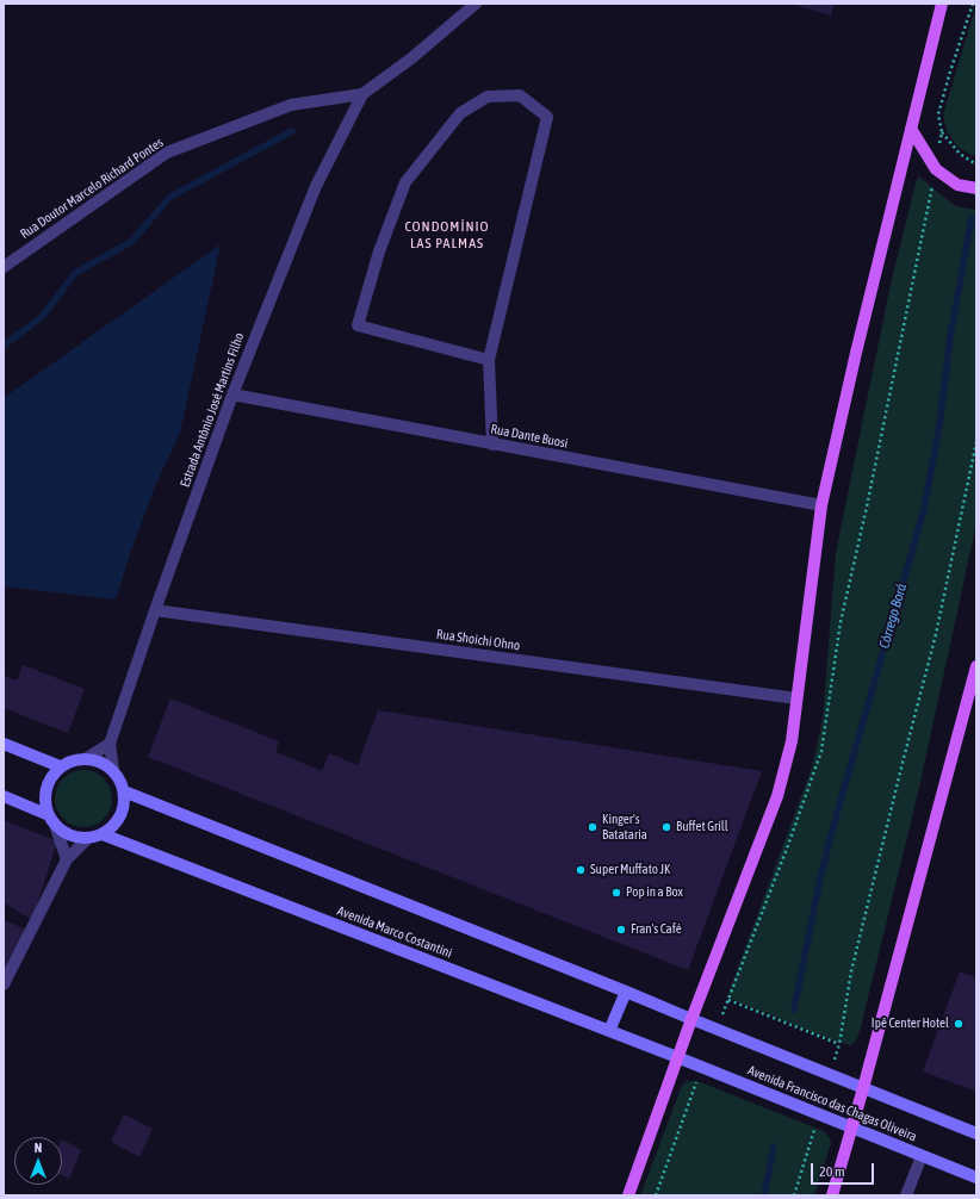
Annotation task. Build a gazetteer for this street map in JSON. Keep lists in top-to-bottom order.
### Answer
{
  "streets": {
    "main road": ["Avenida Marco Costantini", "Avenida Francisco das Chagas Oliveira"],
    "street": [
      "Rua Doutor Marcelo Richard Pontes",
      "Estrada Antônio José Martins Filho",
      "Rua Dante Buosi",
      "Rua Shoichi Ohno"
    ]
  },
  "crossings": [
    ["Rua Doutor Marcelo Richard Pontes", "Estrada Antônio José Martins Filho"],
    ["Estrada Antônio José Martins Filho", "Rua Dante Buosi"],
    ["Estrada Antônio José Martins Filho", "Rua Shoichi Ohno"],
    ["Estrada Antônio José Martins Filho", "Avenida Marco Costantini"],
    ["Avenida Marco Costantini", "Avenida Francisco das Chagas Oliveira"]
  ],
  "districts": ["CONDOMÍNIO LAS PALMAS"],
  "water": ["Córrego Borá"],
  "places": [
    "Kinger's Batataria",
    "Buffet Grill",
    "Super Muffato JK",
    "Pop in a Box",
    "Fran's Café",
    "Ipê Center Hotel"
  ],
  "scale_bar": "20 m",
  "north": "top"
}
